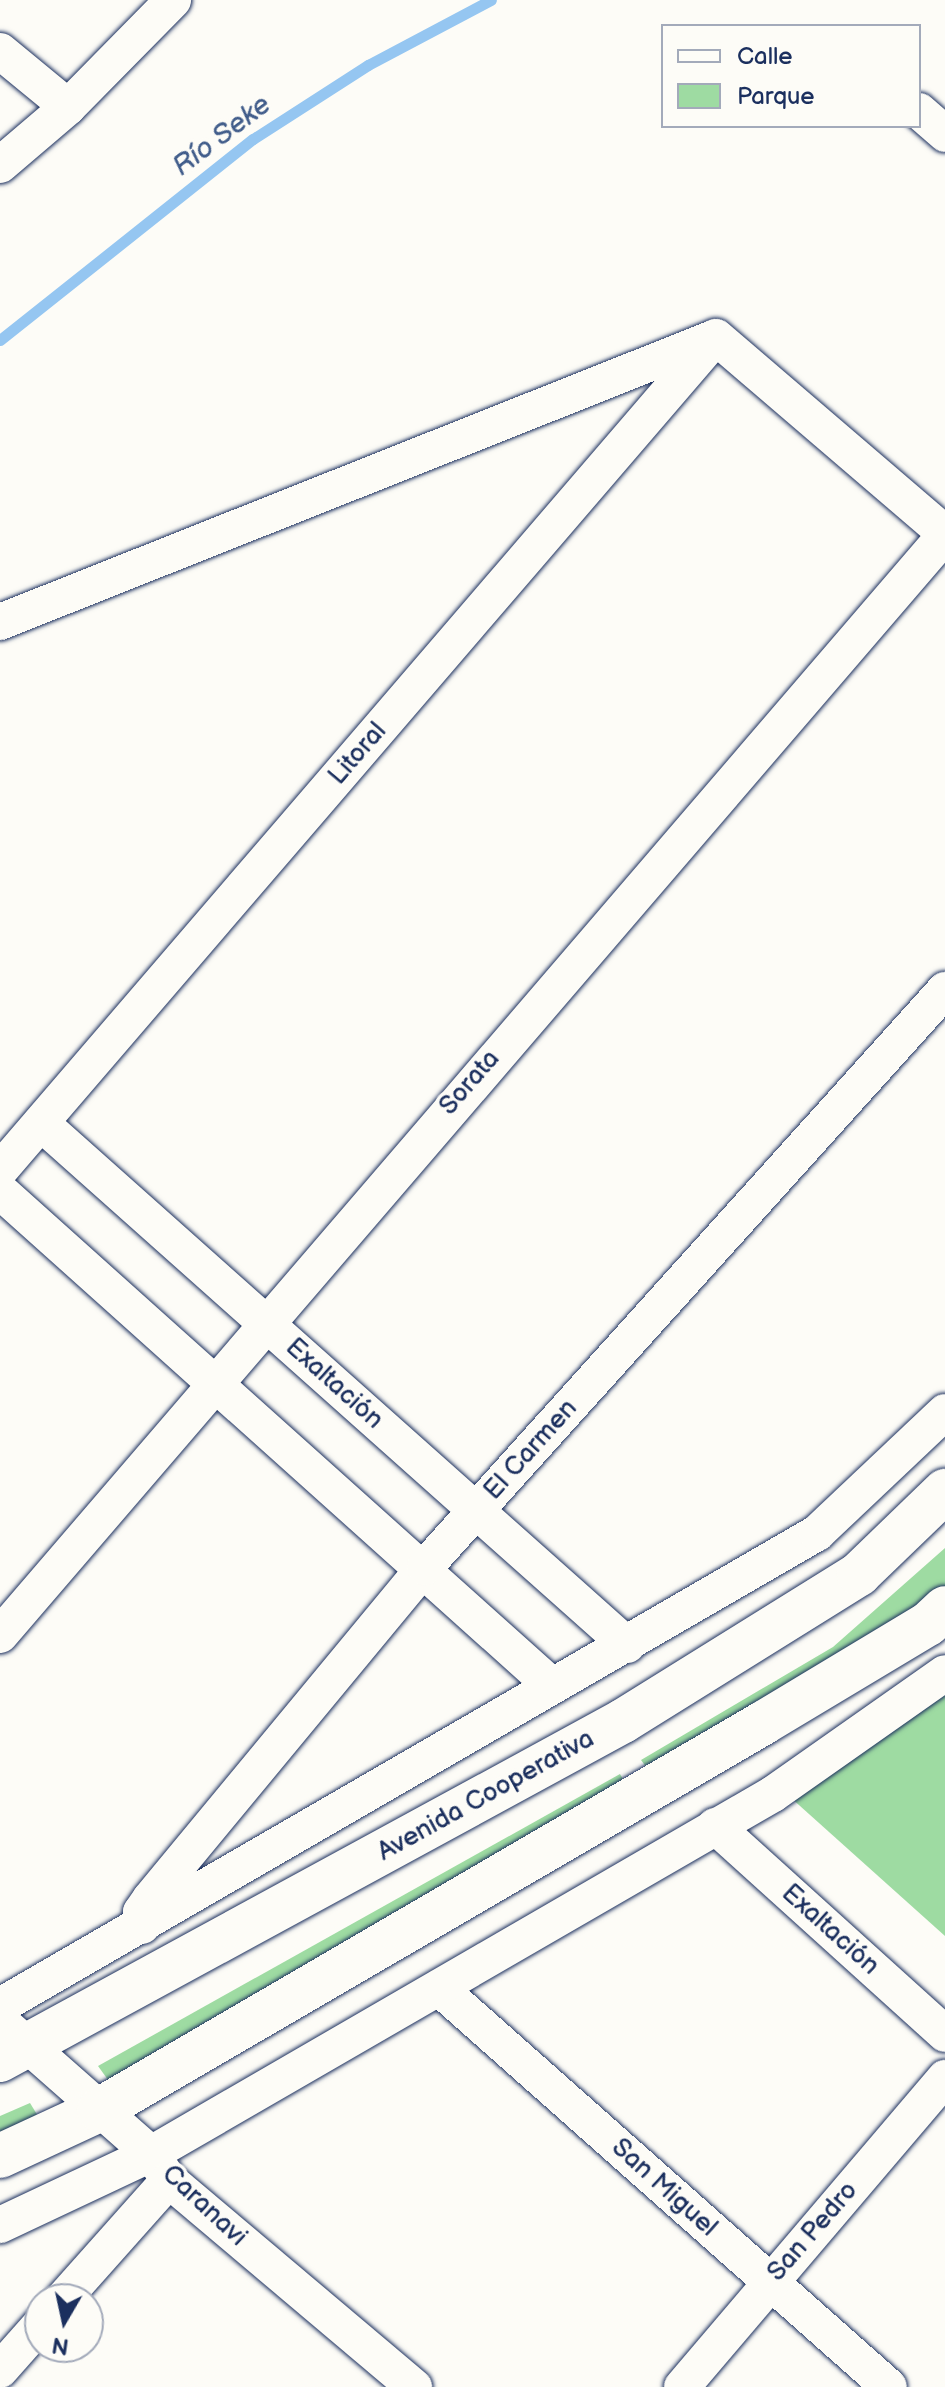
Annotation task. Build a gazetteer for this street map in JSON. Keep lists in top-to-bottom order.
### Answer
{
  "streets": {
    "street": [
      "Litoral",
      "Sorata",
      "Exaltación",
      "El Carmen",
      "Avenida Cooperativa",
      "San Miguel",
      "Caranavi",
      "San Pedro"
    ]
  },
  "crossings": [
    ["Litoral", "Exaltación"],
    ["Sorata", "Exaltación"],
    ["Exaltación", "El Carmen"],
    ["Avenida Cooperativa", "Caranavi"],
    ["San Miguel", "San Pedro"]
  ],
  "water": ["Río Seke"],
  "legend": ["Calle", "Parque"],
  "north": "bottom"
}
